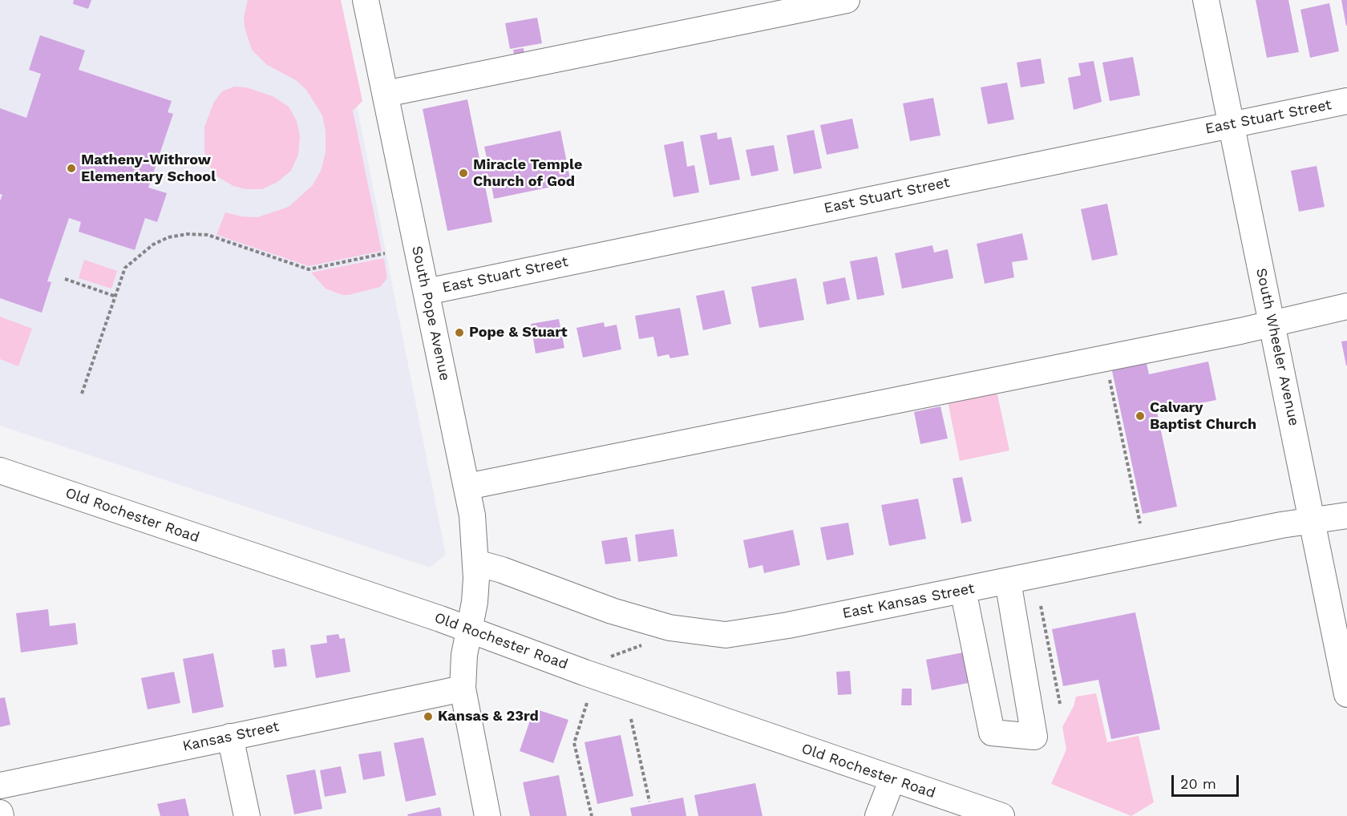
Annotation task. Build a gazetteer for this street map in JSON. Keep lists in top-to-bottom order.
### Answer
{
  "streets": {
    "street": [
      "East Stuart Street",
      "South Pope Avenue",
      "South Wheeler Avenue",
      "Old Rochester Road",
      "East Kansas Street",
      "Kansas Street"
    ]
  },
  "crossings": [
    ["East Stuart Street", "South Pope Avenue"],
    ["East Stuart Street", "South Wheeler Avenue"],
    ["South Pope Avenue", "Old Rochester Road"],
    ["South Pope Avenue", "East Kansas Street"],
    ["South Pope Avenue", "Kansas Street"],
    ["South Wheeler Avenue", "East Kansas Street"]
  ],
  "places": [
    "Matheny-Withrow Elementary School",
    "Miracle Temple Church of God",
    "Pope & Stuart",
    "Calvary Baptist Church",
    "Kansas & 23rd"
  ],
  "scale_bar": "20 m"
}
